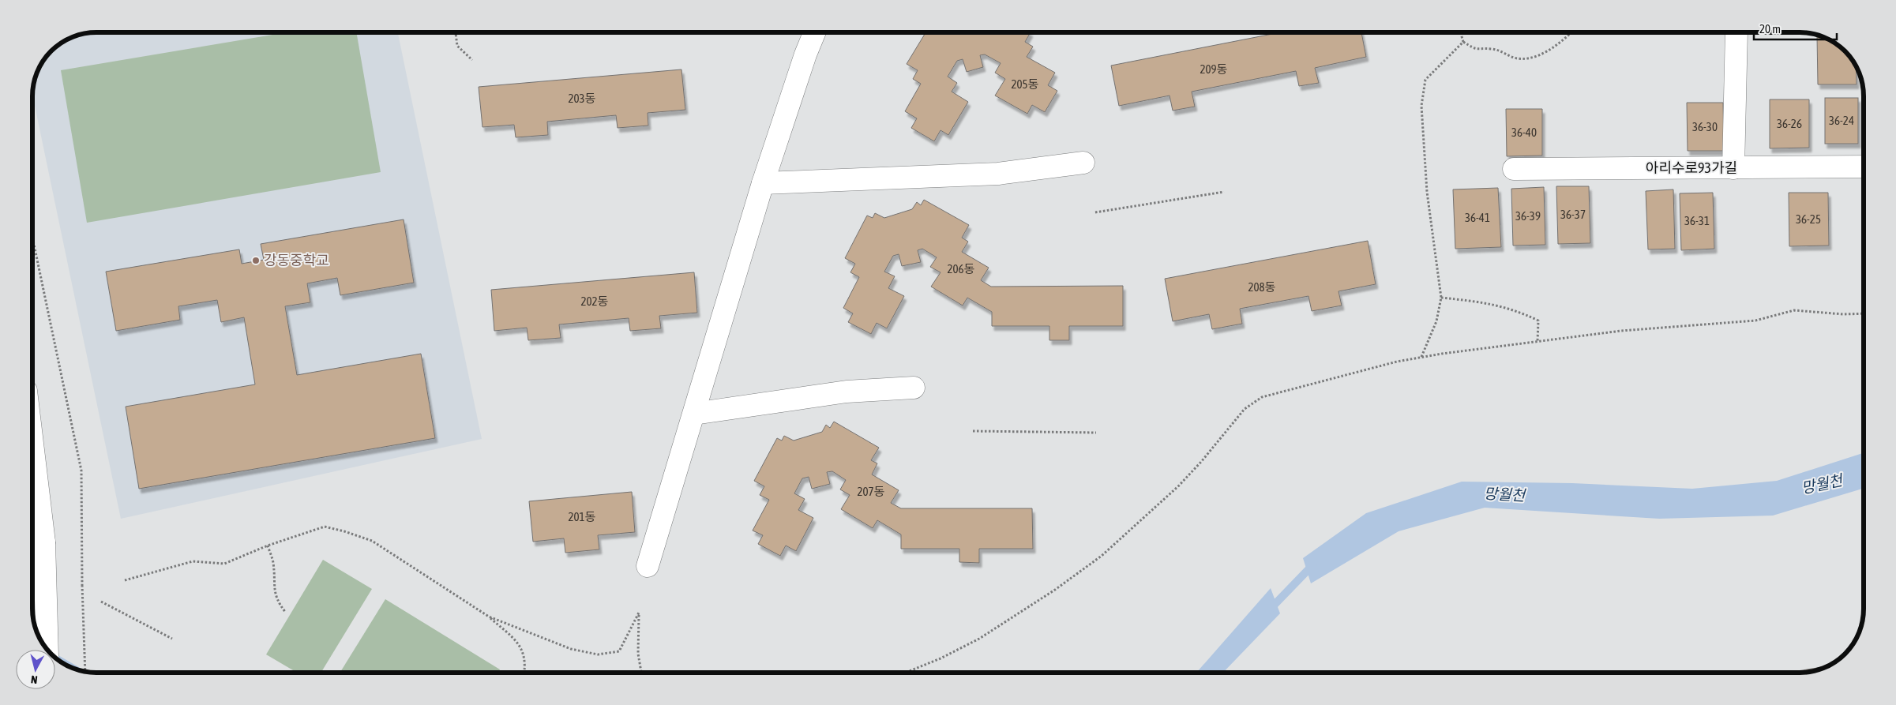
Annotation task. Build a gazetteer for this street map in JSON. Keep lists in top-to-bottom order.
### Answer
{
  "streets": {
    "street": ["아리수로93가길"]
  },
  "water": ["망월천"],
  "places": ["강동중학교"],
  "house_numbers": [
    "209동",
    "205동",
    "203동",
    "36-24",
    "36-26",
    "36-30",
    "36-40",
    "36-37",
    "36-39",
    "36-41",
    "36-25",
    "36-31",
    "206동",
    "208동",
    "202동",
    "207동",
    "201동"
  ],
  "scale_bar": "20 m",
  "north": "bottom"
}
